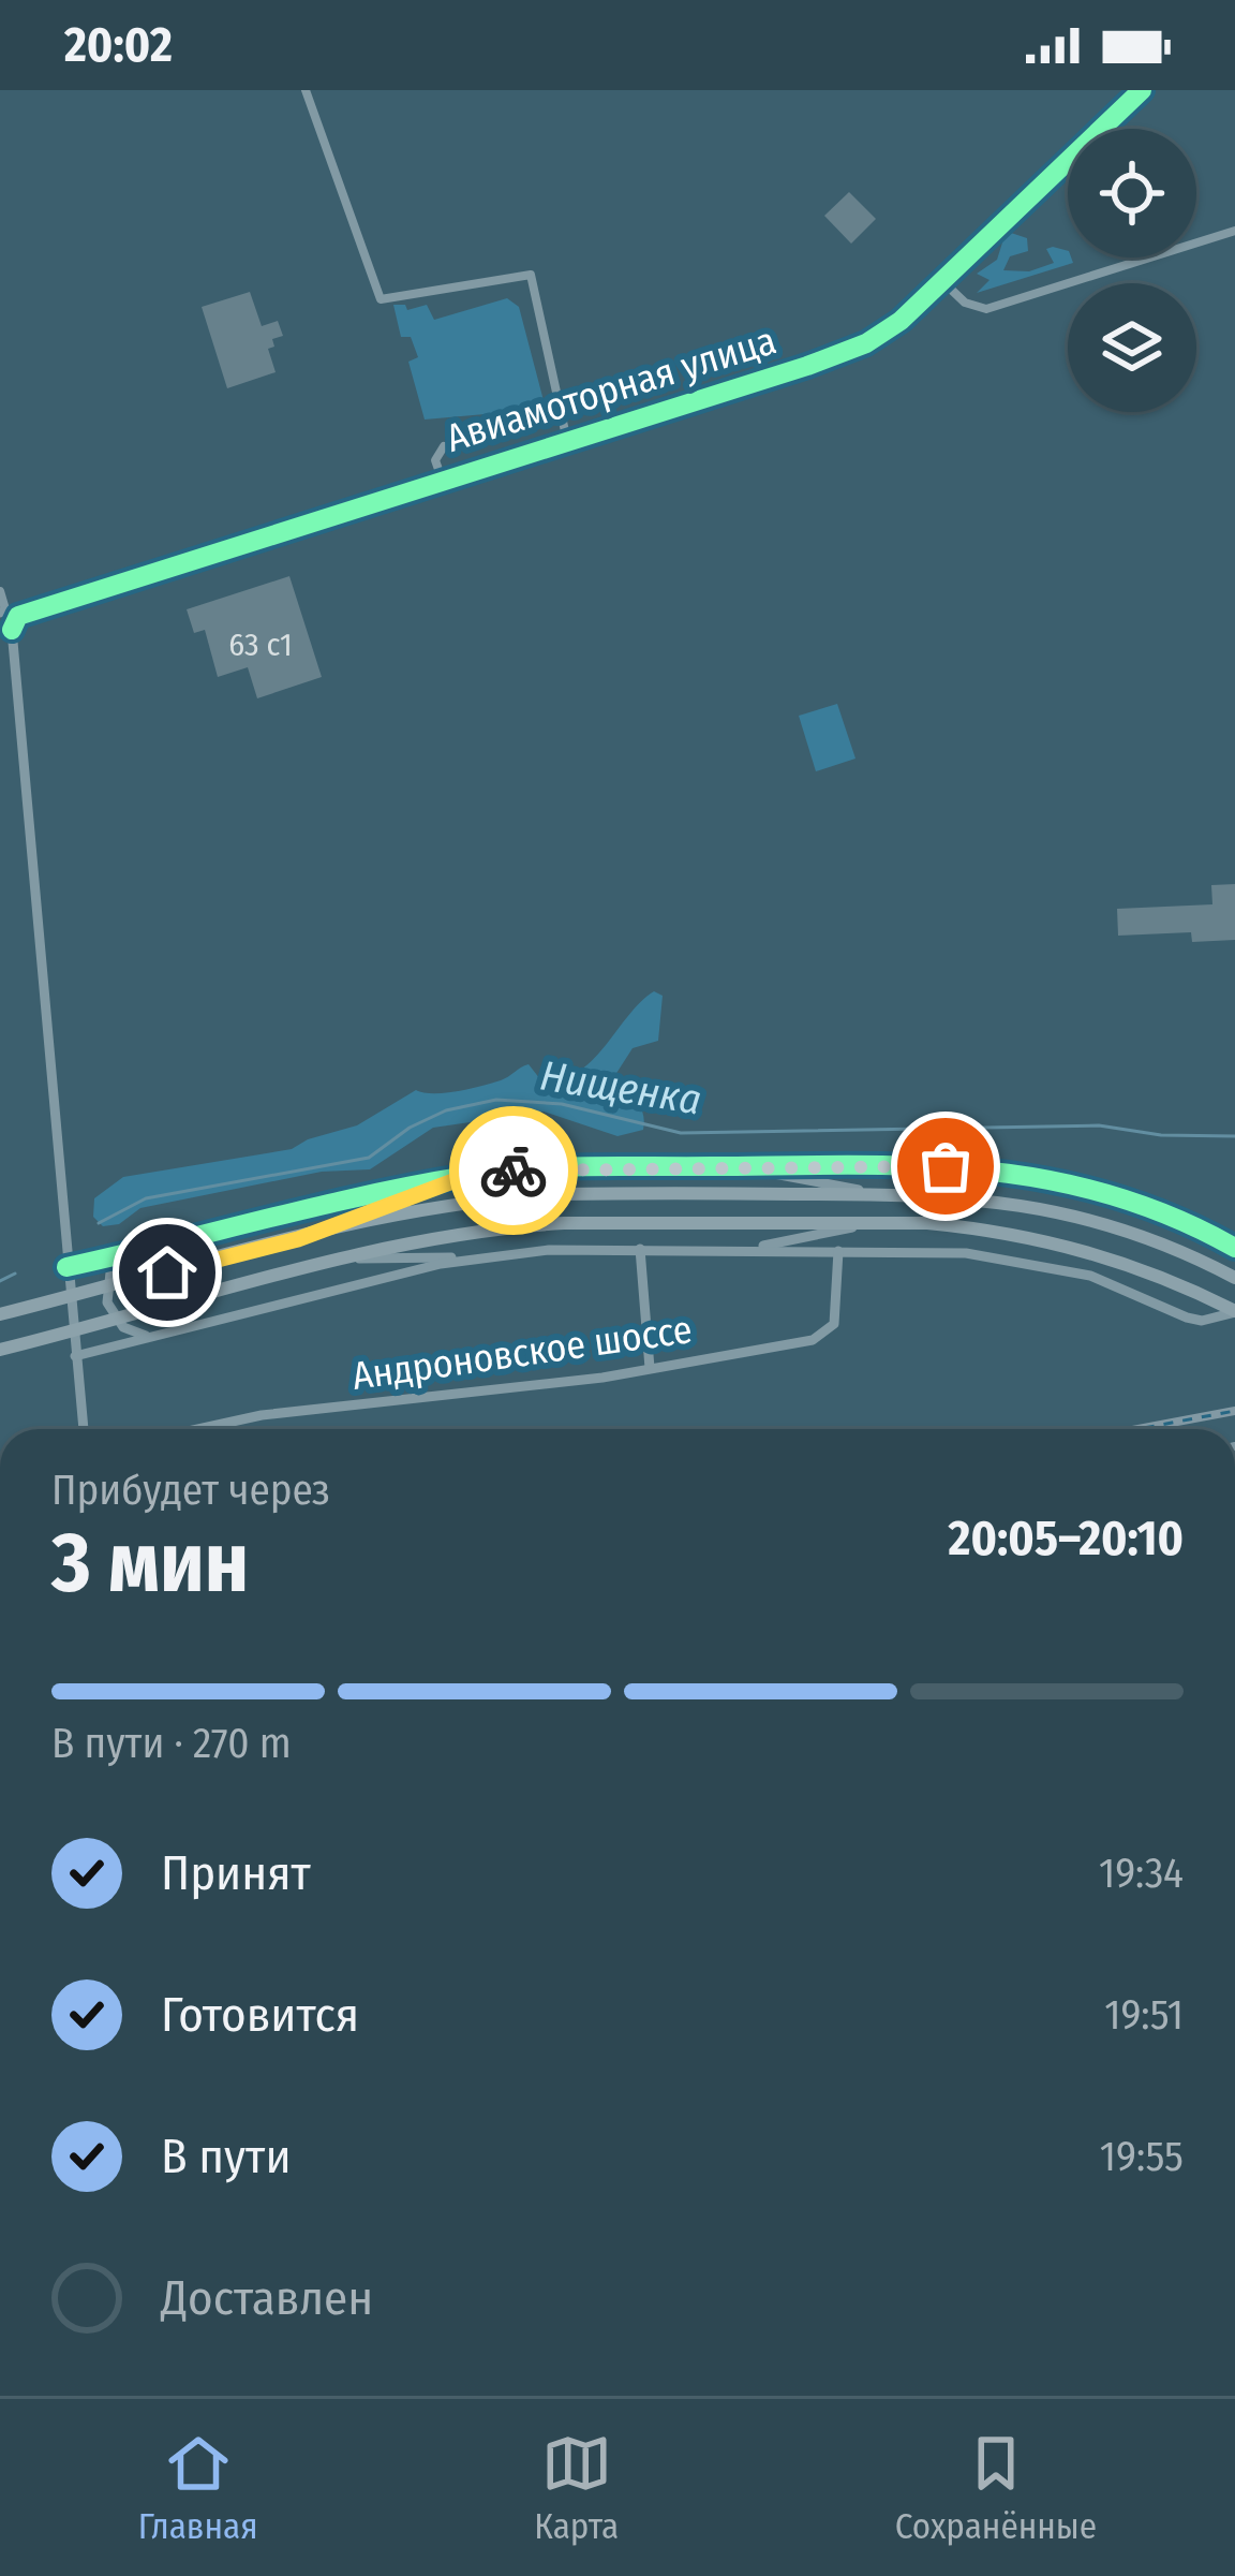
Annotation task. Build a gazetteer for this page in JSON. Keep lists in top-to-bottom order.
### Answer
{
  "streets": {
    "street": ["Авиамоторная улица", "Андроновское шоссе"]
  },
  "water": ["Нищенка"],
  "house_numbers": ["63 с1"],
  "page": {
    "status": "20:02",
    "heading": ["3 мин", "Прибудет через", "20:05–20:10"],
    "bar": "В пути · 270 m",
    "list": [
      ["Принят", "19:34"],
      ["Готовится", "19:51"],
      ["В пути", "19:55"],
      "Доставлен"
    ],
    "tabs": ["Главная", "Карта", "Сохранённые"]
  }
}
